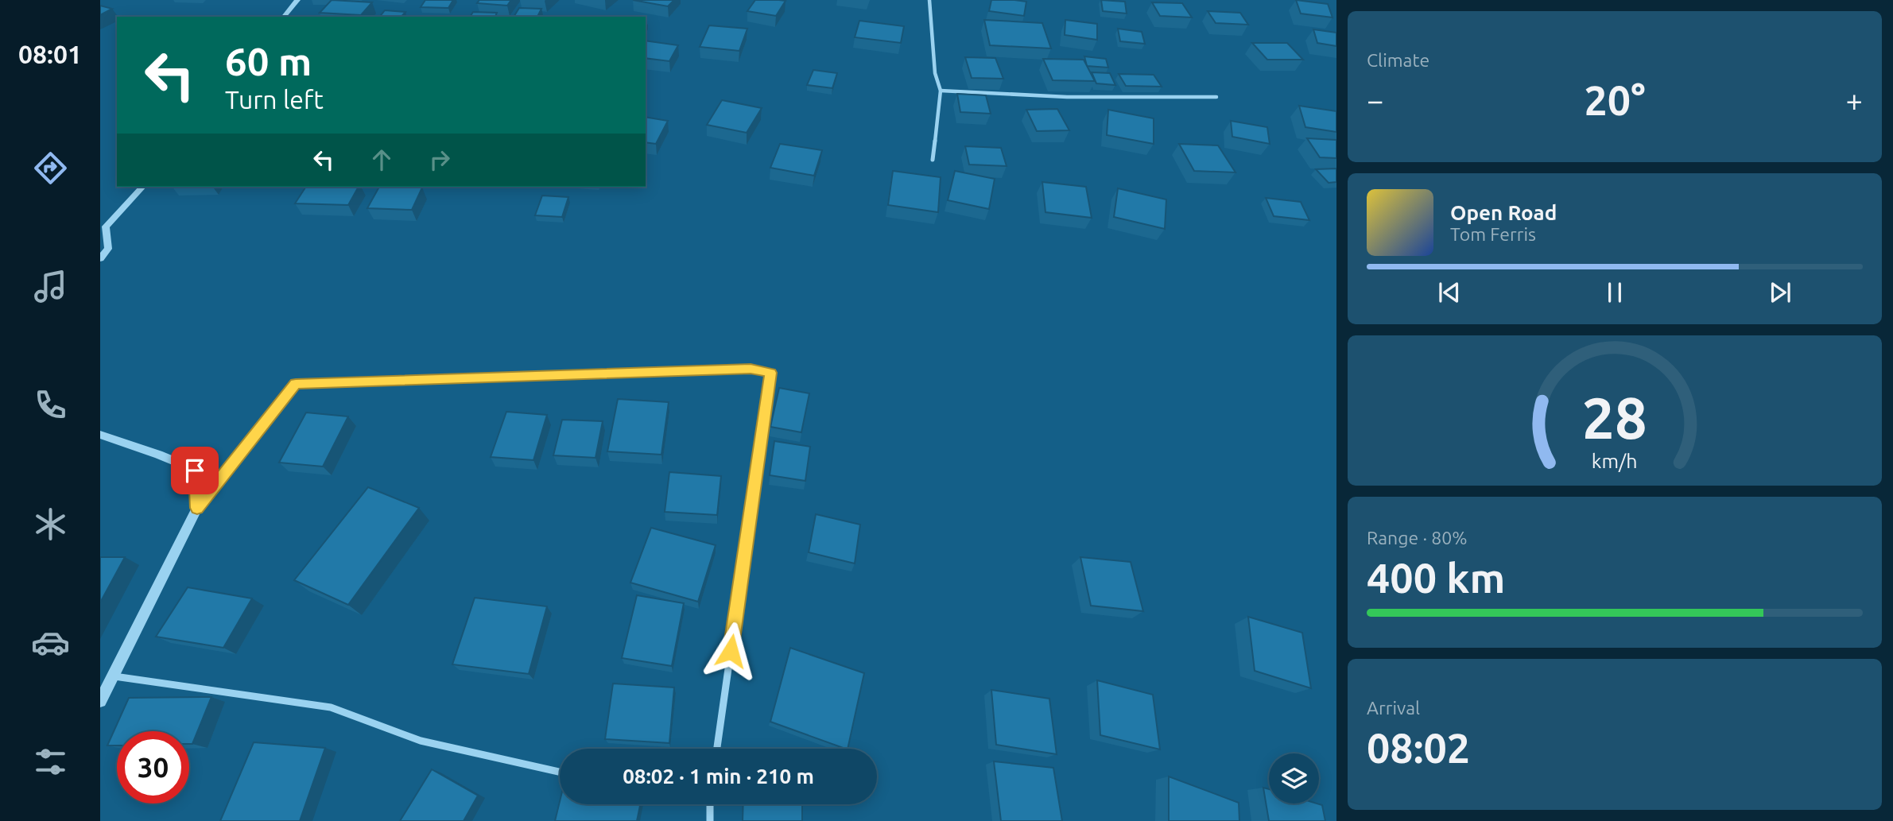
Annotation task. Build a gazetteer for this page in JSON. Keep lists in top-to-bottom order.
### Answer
{
  "page": {
    "tabs": "08:01",
    "tile": [
      "Climate",
      ["Range · 80%", "400 km"],
      ["Arrival", "08:02"]
    ],
    "turn": ["60 m", "Turn left"],
    "heat": ["−", "20°", "+"],
    "song": ["Open Road", "Tom Ferris"],
    "limit": "30",
    "trip": "08:02 · 1 min · 210 m",
    "gauge": ["28", "km/h"]
  }
}
